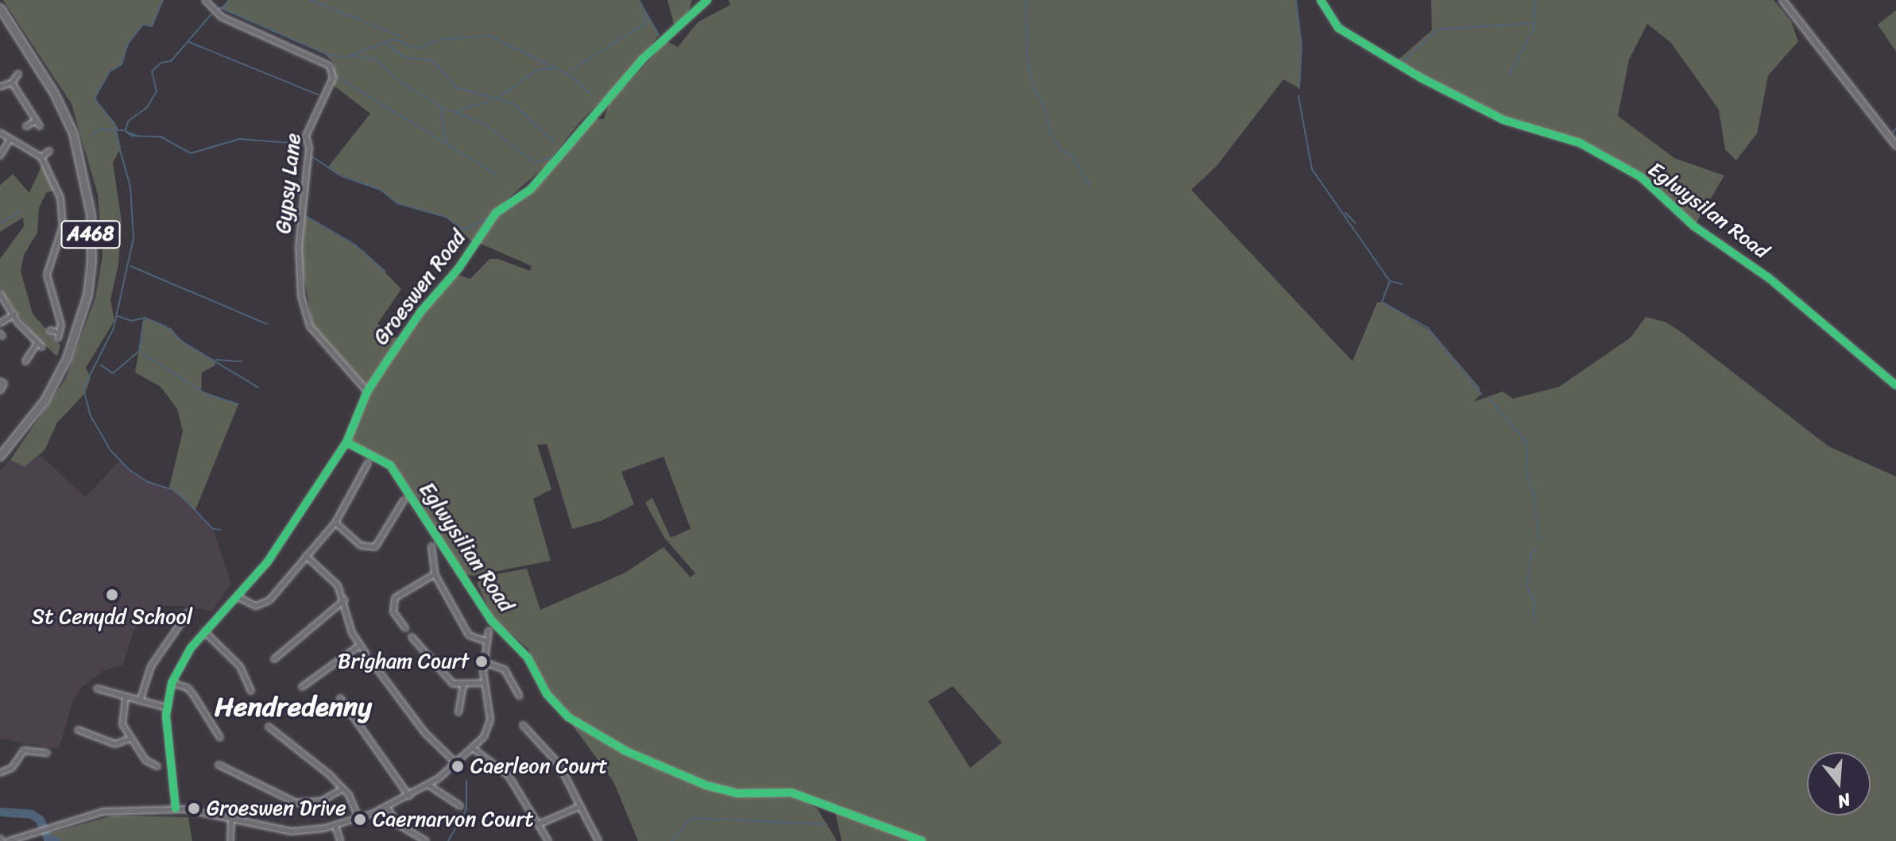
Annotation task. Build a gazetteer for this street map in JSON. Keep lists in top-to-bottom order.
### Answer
{
  "streets": {
    "main road": ["A468"],
    "street": [
      "Gypsy Lane",
      "Eglwysilan Road",
      "Groeswen Road",
      "Eglwysilian Road"
    ]
  },
  "crossings": [
    ["Gypsy Lane", "Groeswen Road"],
    ["Groeswen Road", "Eglwysilian Road"]
  ],
  "districts": ["Hendredenny"],
  "places": [
    "St Cenydd School",
    "Brigham Court",
    "Caerleon Court",
    "Groeswen Drive",
    "Caernarvon Court"
  ],
  "north": "bottom"
}
